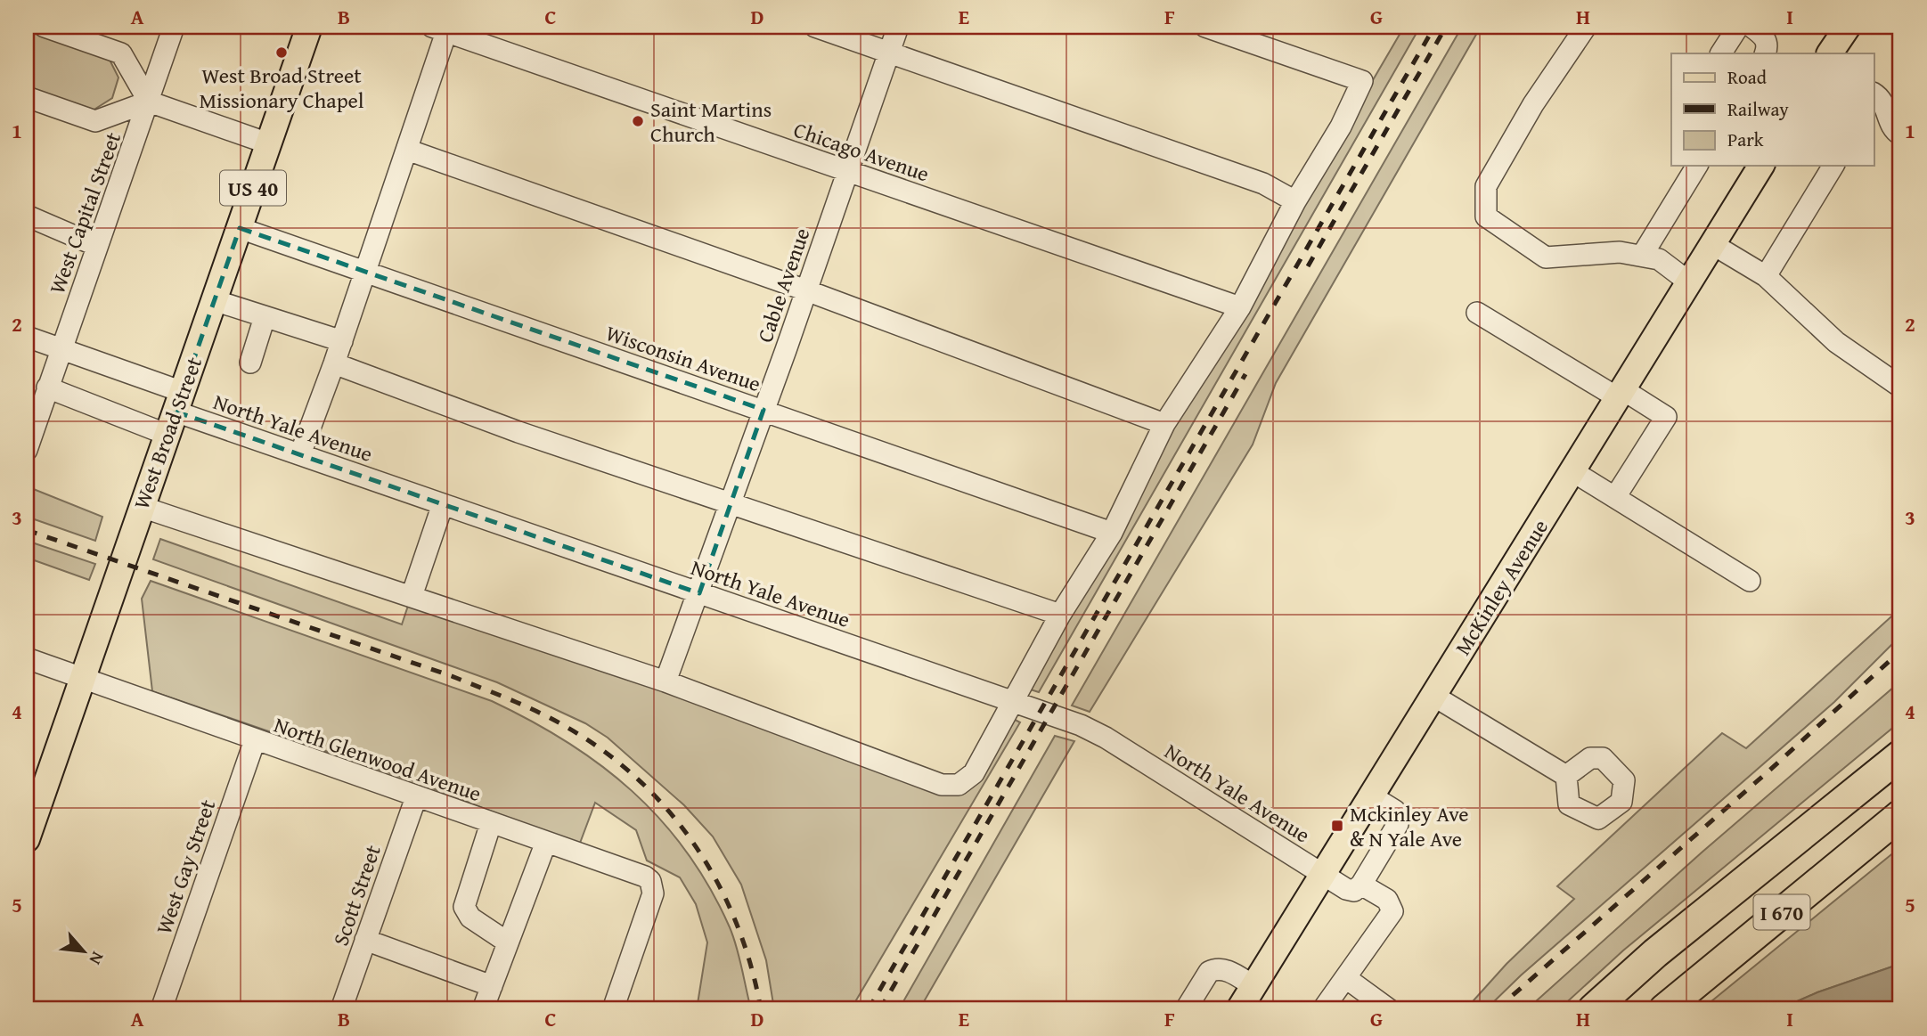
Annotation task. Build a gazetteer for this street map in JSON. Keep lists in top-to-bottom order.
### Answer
{
  "streets": {
    "highway": ["I 670"],
    "main road": ["US 40", "West Broad Street", "McKinley Avenue"],
    "street": [
      "Chicago Avenue",
      "West Capital Street",
      "Cable Avenue",
      "Wisconsin Avenue",
      "North Yale Avenue",
      "North Glenwood Avenue",
      "West Gay Street",
      "Scott Street"
    ]
  },
  "crossings": [
    ["Chicago Avenue", "Cable Avenue"],
    ["Cable Avenue", "Wisconsin Avenue"],
    ["Cable Avenue", "North Yale Avenue"],
    ["Wisconsin Avenue", "West Broad Street"],
    ["North Yale Avenue", "West Broad Street"],
    ["North Yale Avenue", "McKinley Avenue"],
    ["West Broad Street", "North Glenwood Avenue"],
    ["North Glenwood Avenue", "West Gay Street"],
    ["North Glenwood Avenue", "Scott Street"]
  ],
  "places": {
    "other": ["West Broad Street Missionary Chapel", "Saint Martins Church"],
    "transit": ["Mckinley Ave & N Yale Ave"]
  },
  "legend": ["Road", "Railway", "Park"],
  "north": "bottom right",
  "grid": {
    "columns": [
      "A",
      "B",
      "C",
      "D",
      "E",
      "F",
      "G",
      "H",
      "I"
    ],
    "rows": [
      "1",
      "2",
      "3",
      "4",
      "5"
    ]
  }
}
